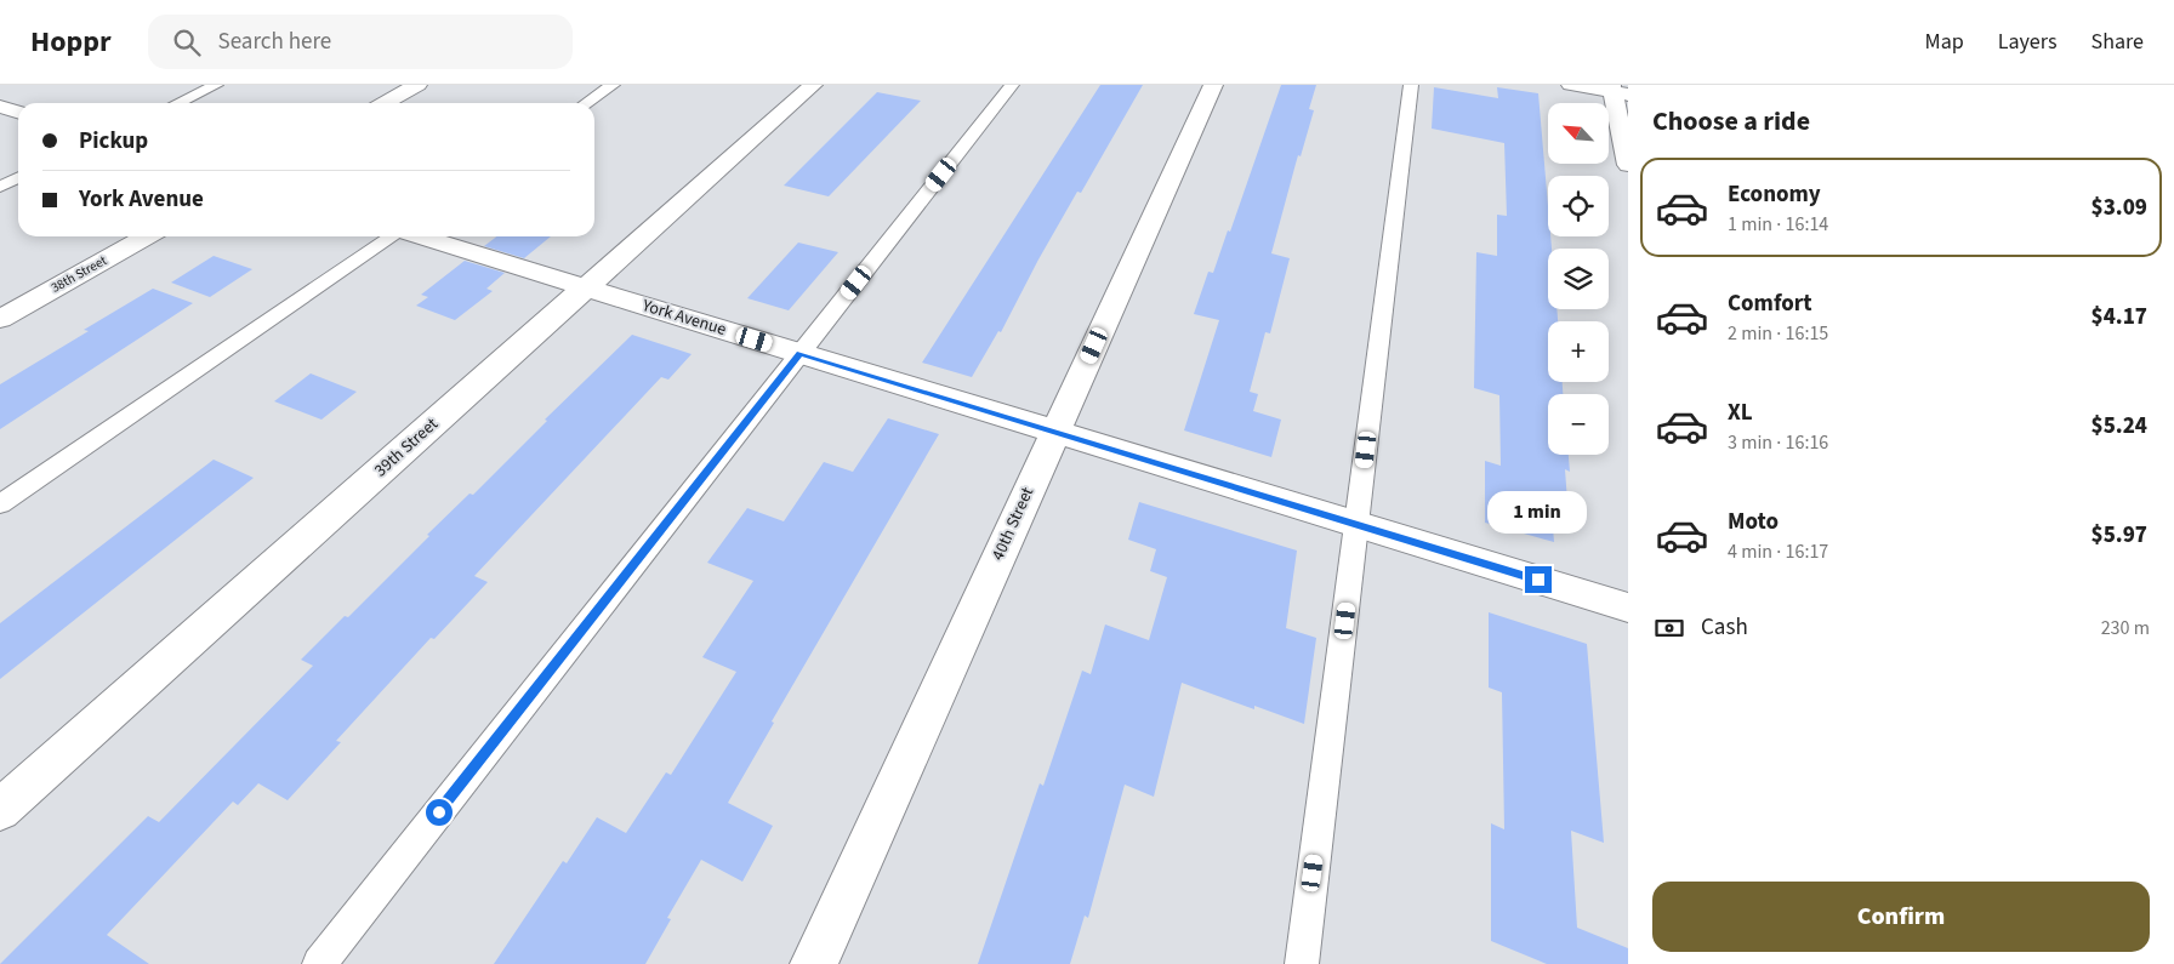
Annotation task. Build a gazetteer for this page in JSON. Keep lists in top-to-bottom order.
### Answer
{
  "streets": {
    "street": [
      "38th Street",
      "York Avenue",
      "39th Street",
      "40th Street"
    ]
  },
  "crossings": [
    ["York Avenue", "39th Street"],
    ["York Avenue", "40th Street"]
  ],
  "north": "top left",
  "page": {
    "header": "Hoppr",
    "search": "Search here",
    "nav": ["Map", "Layers", "Share"],
    "heading": "Choose a ride",
    "map_buttons": ["+", "−"],
    "banner": ["Pickup", "York Avenue"],
    "list": [
      {
        "name": "Economy",
        "note": "1 min · 16:14",
        "value": "$3.09"
      },
      {
        "name": "Comfort",
        "note": "2 min · 16:15",
        "value": "$4.17"
      },
      {
        "name": "XL",
        "note": "3 min · 16:16",
        "value": "$5.24"
      },
      {
        "name": "Moto",
        "note": "4 min · 16:17",
        "value": "$5.97"
      }
    ],
    "bubble": "1 min",
    "pay": ["Cash", "230 m"],
    "buttons": "Confirm"
  }
}
